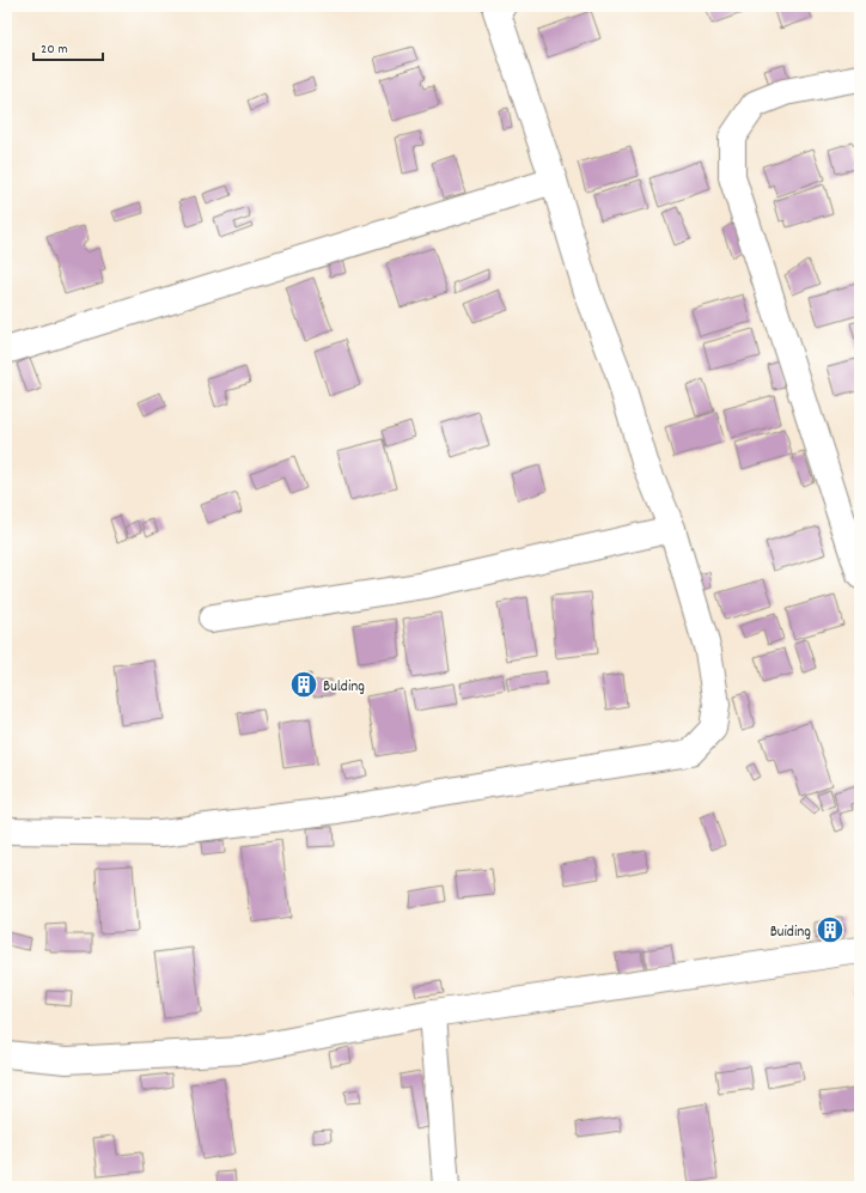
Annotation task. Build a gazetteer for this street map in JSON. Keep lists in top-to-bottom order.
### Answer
{
  "places": {
    "building": ["Bulding", "Buiding"]
  },
  "scale_bar": "20 m"
}
